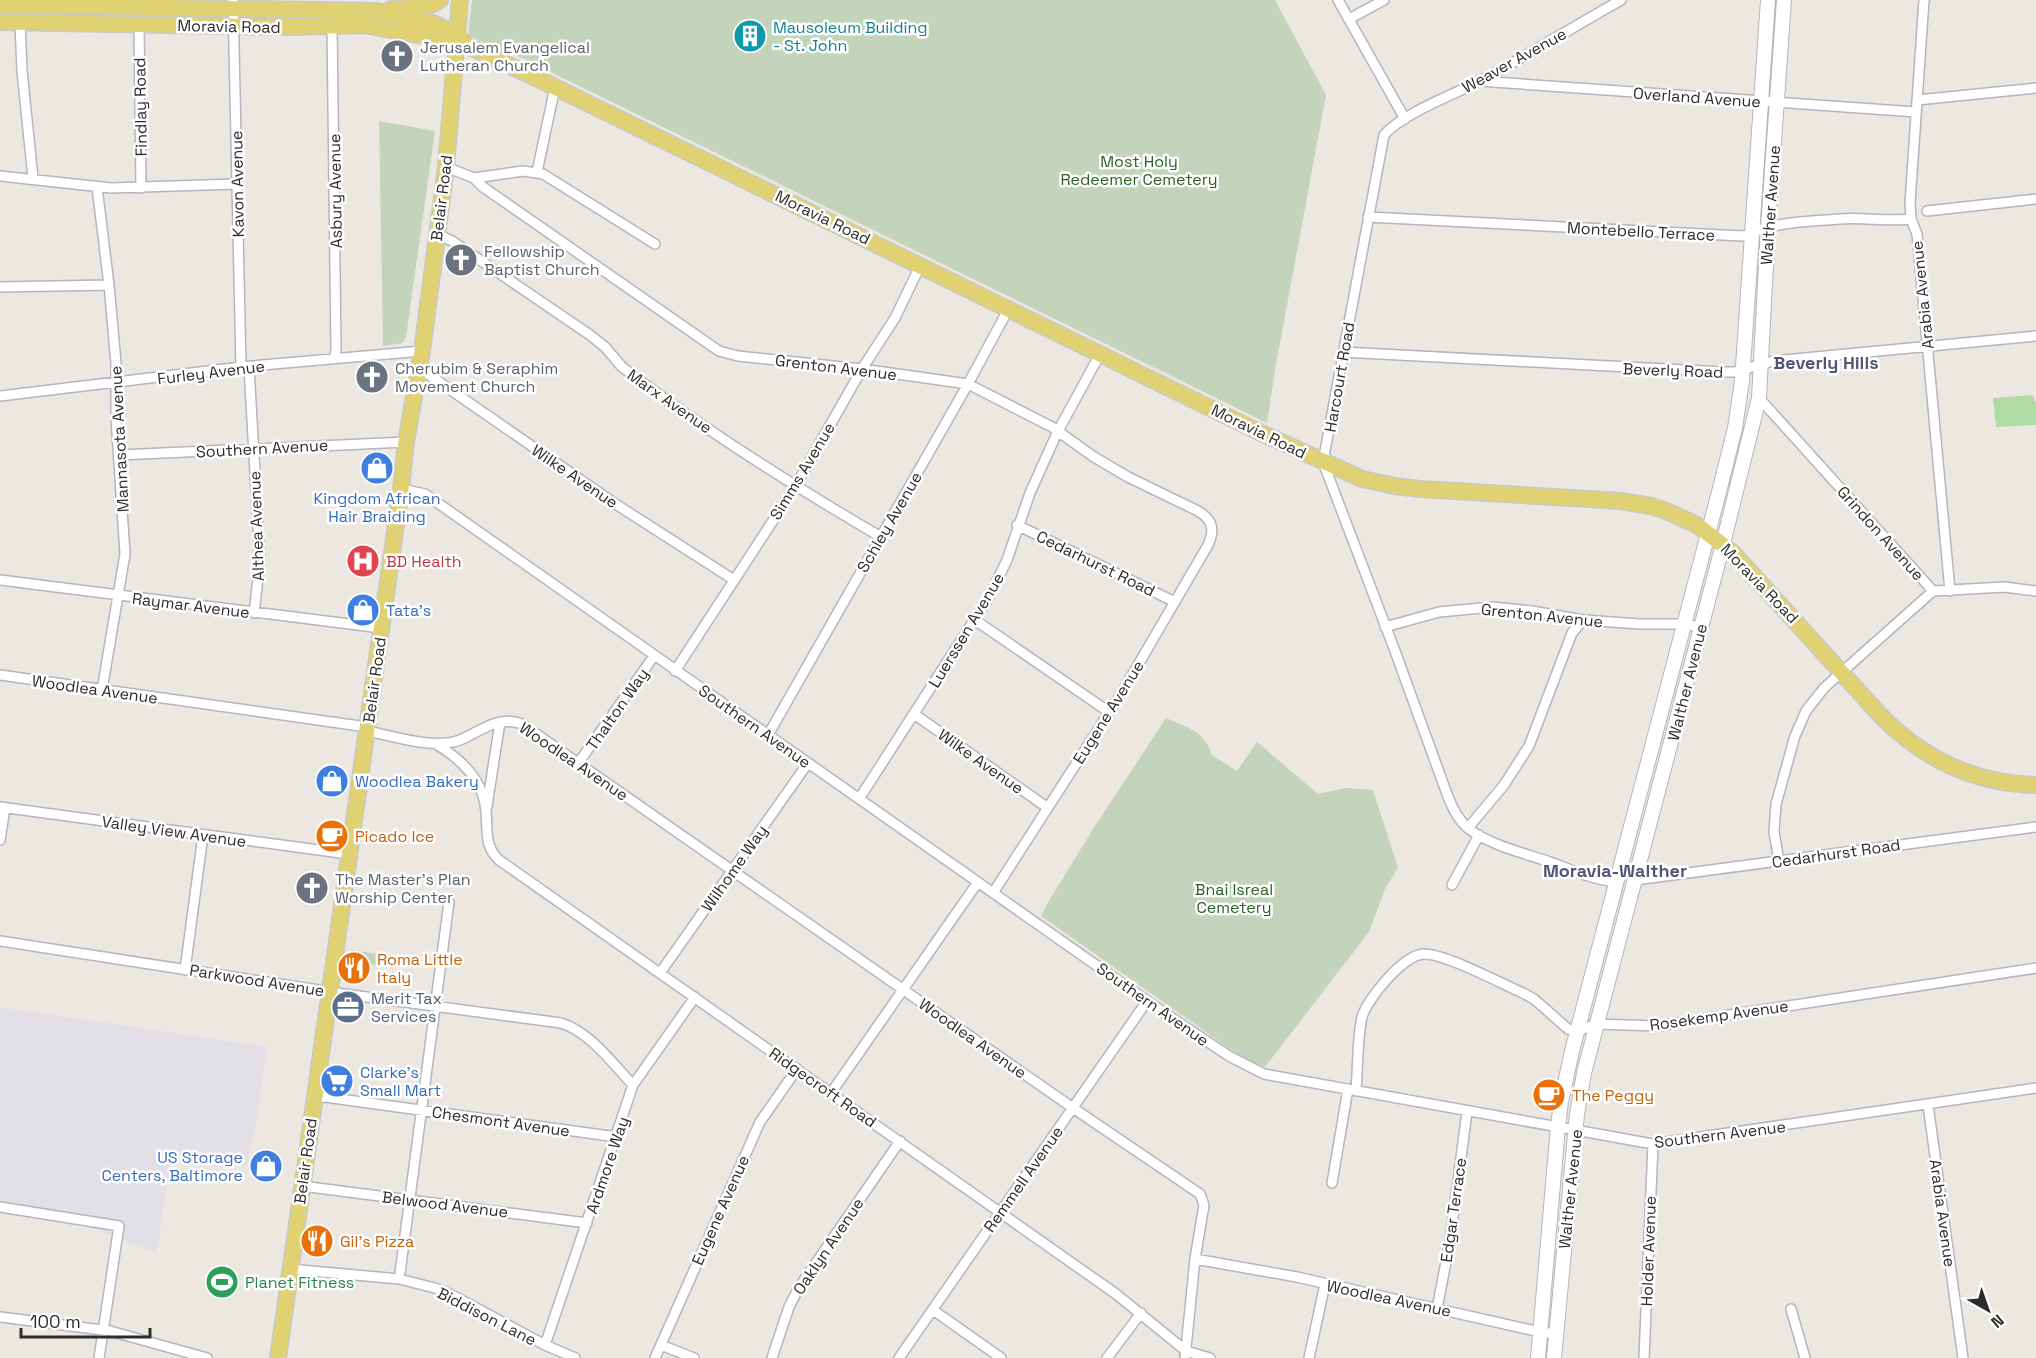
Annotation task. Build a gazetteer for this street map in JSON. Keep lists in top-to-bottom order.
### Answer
{
  "streets": {
    "main road": ["Moravia Road", "Belair Road", "Walther Avenue"],
    "street": [
      "Weaver Avenue",
      "Overland Avenue",
      "Findlay Road",
      "Kavon Avenue",
      "Asbury Avenue",
      "Montebello Terrace",
      "Arabia Avenue",
      "Grenton Avenue",
      "Beverly Road",
      "Furley Avenue",
      "Harcourt Road",
      "Marx Avenue",
      "Mannasota Avenue",
      "Southern Avenue",
      "Simms Avenue",
      "Wilke Avenue",
      "Schley Avenue",
      "Althea Avenue",
      "Grindon Avenue",
      "Cedarhurst Road",
      "Raymar Avenue",
      "Luerssen Avenue",
      "Woodlea Avenue",
      "Thalton Way",
      "Eugene Avenue",
      "Valley View Avenue",
      "Wilhome Way",
      "Parkwood Avenue",
      "Rosekemp Avenue",
      "Ridgecroft Road",
      "Chesmont Avenue",
      "Ardmore Way",
      "Remmell Avenue",
      "Belwood Avenue",
      "Edgar Terrace",
      "Oaklyn Avenue",
      "Holder Avenue",
      "Biddison Lane"
    ]
  },
  "crossings": [
    ["Moravia Road", "Findlay Road"],
    ["Moravia Road", "Kavon Avenue"],
    ["Moravia Road", "Asbury Avenue"],
    ["Moravia Road", "Belair Road"],
    ["Moravia Road", "Walther Avenue"],
    ["Moravia Road", "Harcourt Road"],
    ["Moravia Road", "Simms Avenue"],
    ["Moravia Road", "Schley Avenue"],
    ["Moravia Road", "Luerssen Avenue"],
    ["Weaver Avenue", "Overland Avenue"],
    ["Weaver Avenue", "Harcourt Road"],
    ["Overland Avenue", "Walther Avenue"],
    ["Overland Avenue", "Arabia Avenue"],
    ["Kavon Avenue", "Furley Avenue"],
    ["Kavon Avenue", "Althea Avenue"],
    ["Asbury Avenue", "Furley Avenue"],
    ["Belair Road", "Furley Avenue"],
    ["Belair Road", "Marx Avenue"],
    ["Belair Road", "Southern Avenue"],
    ["Belair Road", "Wilke Avenue"],
    ["Belair Road", "Raymar Avenue"],
    ["Belair Road", "Woodlea Avenue"],
    ["Belair Road", "Valley View Avenue"],
    ["Belair Road", "Parkwood Avenue"],
    ["Belair Road", "Chesmont Avenue"],
    ["Belair Road", "Belwood Avenue"],
    ["Belair Road", "Biddison Lane"],
    ["Walther Avenue", "Montebello Terrace"],
    ["Walther Avenue", "Grenton Avenue"],
    ["Walther Avenue", "Beverly Road"],
    ["Walther Avenue", "Southern Avenue"],
    ["Walther Avenue", "Grindon Avenue"],
    ["Walther Avenue", "Cedarhurst Road"],
    ["Walther Avenue", "Woodlea Avenue"],
    ["Walther Avenue", "Rosekemp Avenue"],
    ["Montebello Terrace", "Arabia Avenue"],
    ["Montebello Terrace", "Harcourt Road"],
    ["Arabia Avenue", "Beverly Road"],
    ["Arabia Avenue", "Southern Avenue"],
    ["Arabia Avenue", "Grindon Avenue"],
    ["Grenton Avenue", "Simms Avenue"],
    ["Grenton Avenue", "Schley Avenue"],
    ["Grenton Avenue", "Luerssen Avenue"],
    ["Grenton Avenue", "Eugene Avenue"],
    ["Beverly Road", "Harcourt Road"],
    ["Furley Avenue", "Mannasota Avenue"],
    ["Furley Avenue", "Althea Avenue"],
    ["Marx Avenue", "Simms Avenue"],
    ["Marx Avenue", "Schley Avenue"],
    ["Mannasota Avenue", "Southern Avenue"],
    ["Mannasota Avenue", "Raymar Avenue"],
    ["Mannasota Avenue", "Woodlea Avenue"],
    ["Southern Avenue", "Simms Avenue"],
    ["Southern Avenue", "Schley Avenue"],
    ["Southern Avenue", "Althea Avenue"],
    ["Southern Avenue", "Luerssen Avenue"],
    ["Southern Avenue", "Thalton Way"],
    ["Southern Avenue", "Eugene Avenue"],
    ["Southern Avenue", "Wilhome Way"],
    ["Southern Avenue", "Remmell Avenue"],
    ["Southern Avenue", "Edgar Terrace"],
    ["Southern Avenue", "Holder Avenue"],
    ["Simms Avenue", "Wilke Avenue"],
    ["Wilke Avenue", "Luerssen Avenue"],
    ["Wilke Avenue", "Eugene Avenue"],
    ["Althea Avenue", "Raymar Avenue"],
    ["Cedarhurst Road", "Luerssen Avenue"],
    ["Cedarhurst Road", "Eugene Avenue"],
    ["Woodlea Avenue", "Thalton Way"],
    ["Woodlea Avenue", "Wilhome Way"],
    ["Woodlea Avenue", "Ridgecroft Road"],
    ["Woodlea Avenue", "Remmell Avenue"],
    ["Woodlea Avenue", "Edgar Terrace"],
    ["Eugene Avenue", "Ridgecroft Road"],
    ["Wilhome Way", "Ridgecroft Road"],
    ["Parkwood Avenue", "Ardmore Way"],
    ["Ridgecroft Road", "Ardmore Way"],
    ["Ridgecroft Road", "Remmell Avenue"],
    ["Ridgecroft Road", "Oaklyn Avenue"],
    ["Chesmont Avenue", "Ardmore Way"],
    ["Ardmore Way", "Belwood Avenue"],
    ["Ardmore Way", "Biddison Lane"]
  ],
  "districts": ["Beverly Hills", "Moravia-Walther"],
  "parks": ["Most Holy Redeemer Cemetery", "Bnai Isreal Cemetery"],
  "places": {
    "building": ["Mausoleum Building - St. John"],
    "church": [
      "Jerusalem Evangelical Lutheran Church",
      "Fellowship Baptist Church",
      "Cherubim & Seraphim Movement Church",
      "The Master's Plan Worship Center"
    ],
    "shop": [
      "Kingdom African Hair Braiding",
      "Tata's",
      "Woodlea Bakery",
      "US Storage Centers, Baltimore"
    ],
    "hospital": ["BD Health"],
    "cafe": ["Picado Ice", "The Peggy"],
    "restaurant": ["Roma Little Italy", "Gil's Pizza"],
    "office": ["Merit Tax Services"],
    "supermarket": ["Clarke's Small Mart"],
    "sports": ["Planet Fitness"]
  },
  "scale_bar": "100 m",
  "north": "bottom right"
}
